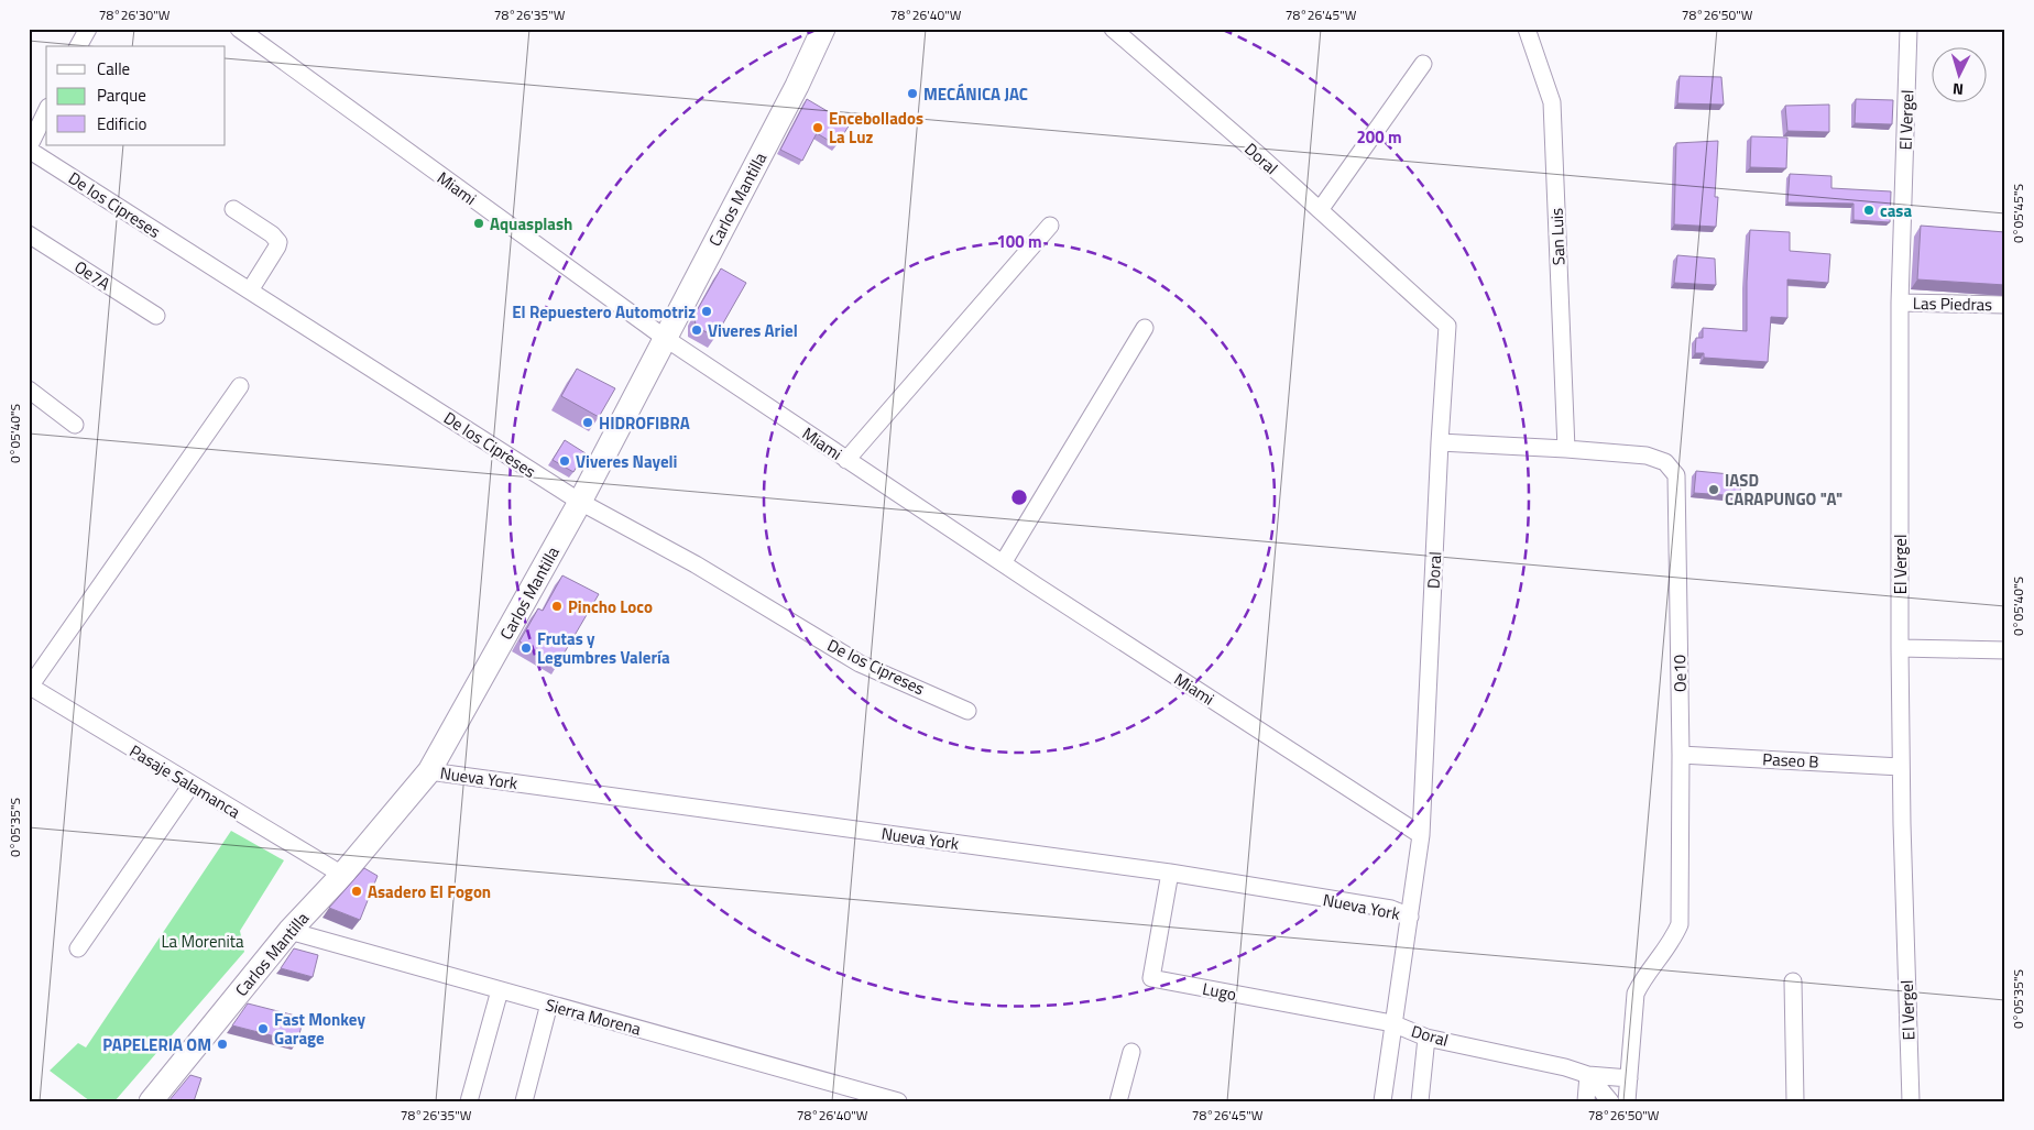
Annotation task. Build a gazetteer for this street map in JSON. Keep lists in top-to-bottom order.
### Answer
{
  "streets": {
    "street": [
      "El Vergel",
      "Doral",
      "Miami",
      "Carlos Mantilla",
      "De los Cipreses",
      "San Luis",
      "Oe7A",
      "Las Piedras",
      "Oe10",
      "Paseo B",
      "Nueva York",
      "Pasaje Salamanca",
      "Lugo",
      "Sierra Morena"
    ]
  },
  "crossings": [
    ["El Vergel", "Las Piedras"],
    ["El Vergel", "Paseo B"],
    ["Doral", "Miami"],
    ["Doral", "Oe10"],
    ["Doral", "Nueva York"],
    ["Doral", "Lugo"],
    ["Miami", "Carlos Mantilla"],
    ["Carlos Mantilla", "De los Cipreses"],
    ["Carlos Mantilla", "Nueva York"],
    ["Carlos Mantilla", "Pasaje Salamanca"],
    ["Carlos Mantilla", "Sierra Morena"],
    ["San Luis", "Oe10"],
    ["Oe10", "Paseo B"],
    ["Nueva York", "Lugo"]
  ],
  "parks": ["La Morenita"],
  "places": [
    "MECÁNICA JAC",
    "Encebollados La Luz",
    "casa",
    "Aquasplash",
    "El Repuestero Automotriz",
    "Viveres Ariel",
    "HIDROFIBRA",
    "Viveres Nayeli",
    "IASD CARAPUNGO \"A\"",
    "Pincho Loco",
    "Frutas y Legumbres Valería",
    "Asadero El Fogon",
    "Fast Monkey Garage",
    "PAPELERIA OM"
  ],
  "legend": ["Calle", "Parque", "Edificio"],
  "north": "bottom",
  "coordinates": [
    "78°26'30\"W",
    "78°26'35\"W",
    "78°26'40\"W",
    "78°26'45\"W",
    "78°26'50\"W",
    "0°05'45\"S",
    "0°05'40\"S",
    "0°05'35\"S"
  ],
  "rings": ["200 m", "100 m"]
}
